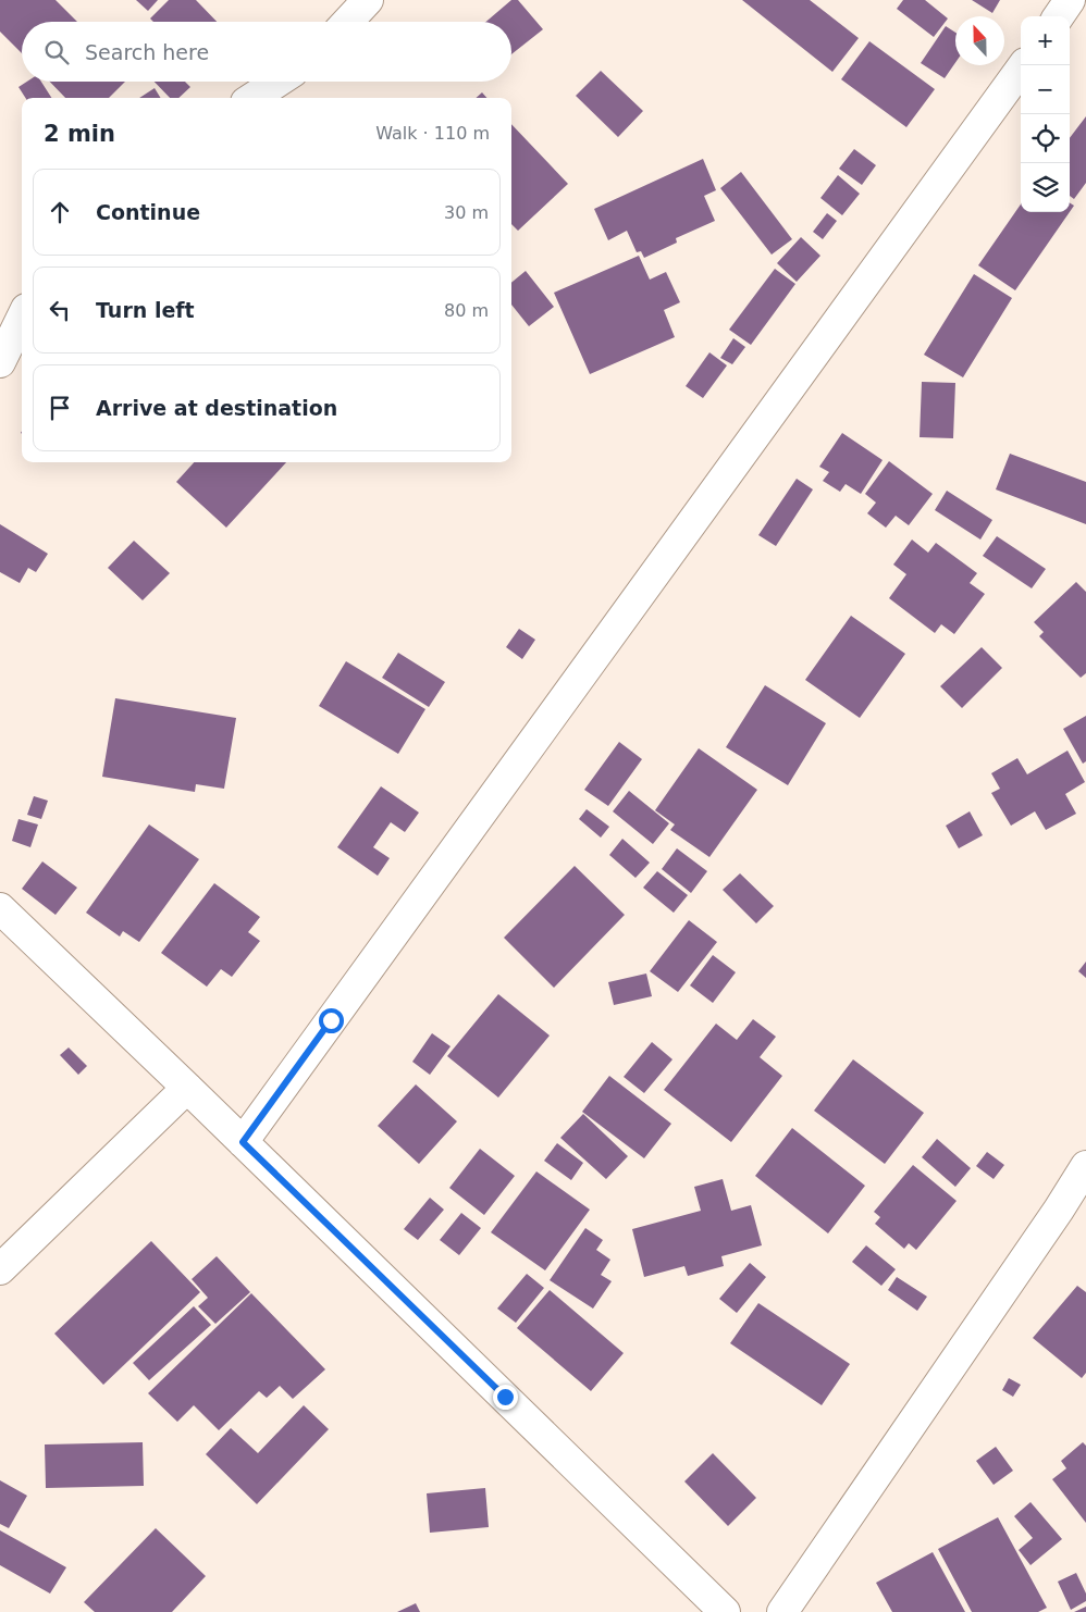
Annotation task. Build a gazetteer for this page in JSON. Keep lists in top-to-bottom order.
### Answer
{
  "north": "top",
  "page": {
    "map_buttons": ["+", "−"],
    "search": "Search here",
    "heading": ["2 min", "Walk · 110 m"],
    "list": [
      ["Continue", "30 m"],
      ["Turn left", "80 m"],
      "Arrive at destination"
    ]
  }
}
